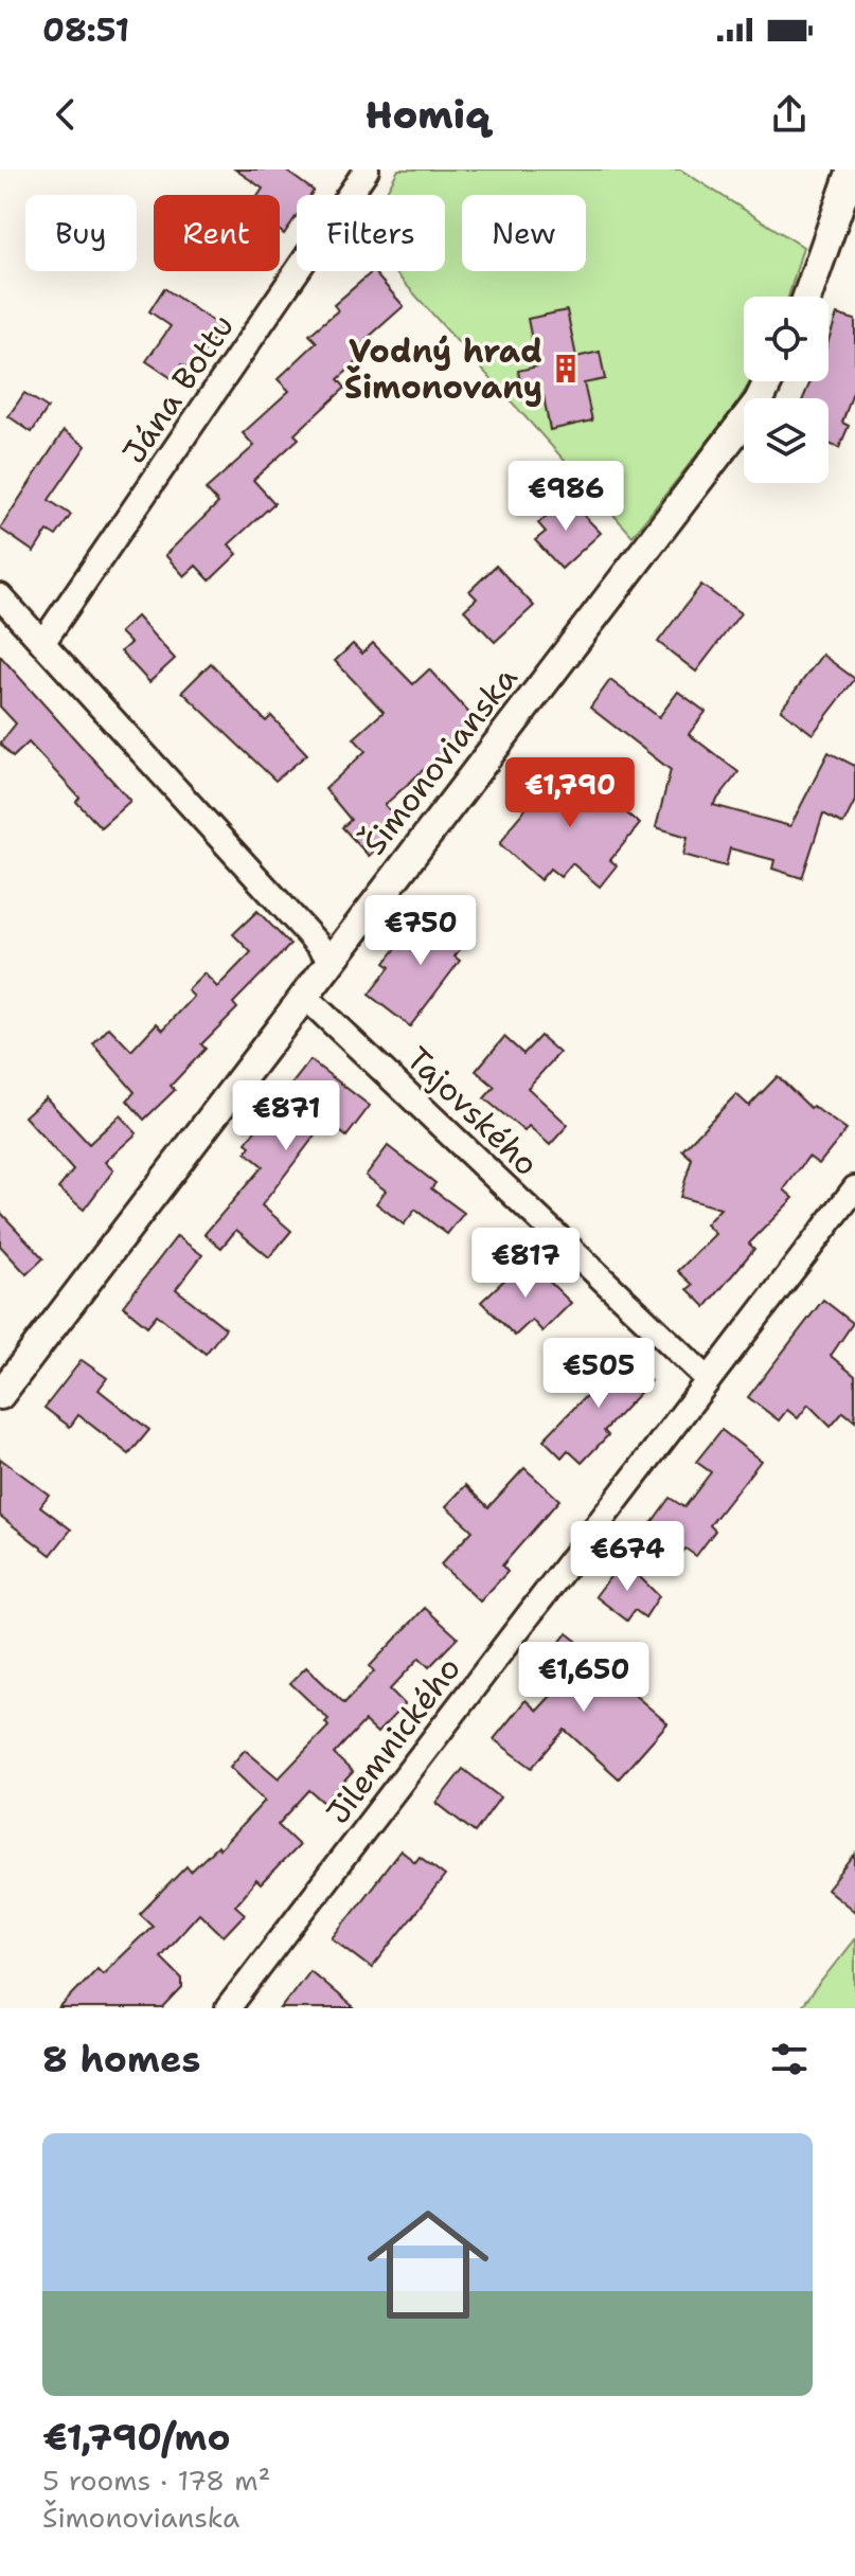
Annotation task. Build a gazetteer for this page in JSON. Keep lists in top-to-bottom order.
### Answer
{
  "streets": {
    "street": [
      "Jána Bottu",
      "Šimonovianska",
      "Tajovského",
      "Jilemnického"
    ]
  },
  "crossings": [
    ["Šimonovianska", "Tajovského"],
    ["Tajovského", "Jilemnického"]
  ],
  "places": {
    "building": ["Vodný hrad Šimonovany"]
  },
  "page": {
    "status": "08:51",
    "header": "Homiq",
    "chip": [
      "Buy",
      "Rent",
      "Filters",
      "New"
    ],
    "price": [
      "€986",
      "€1,790",
      "€750",
      "€871",
      "€817",
      "€505",
      "€674",
      "€1,650"
    ],
    "heading": "8 homes",
    "list": [
      {
        "name": "€1,790/mo",
        "note": "5 rooms · 178 m² · Šimonovianska"
      }
    ]
  }
}
